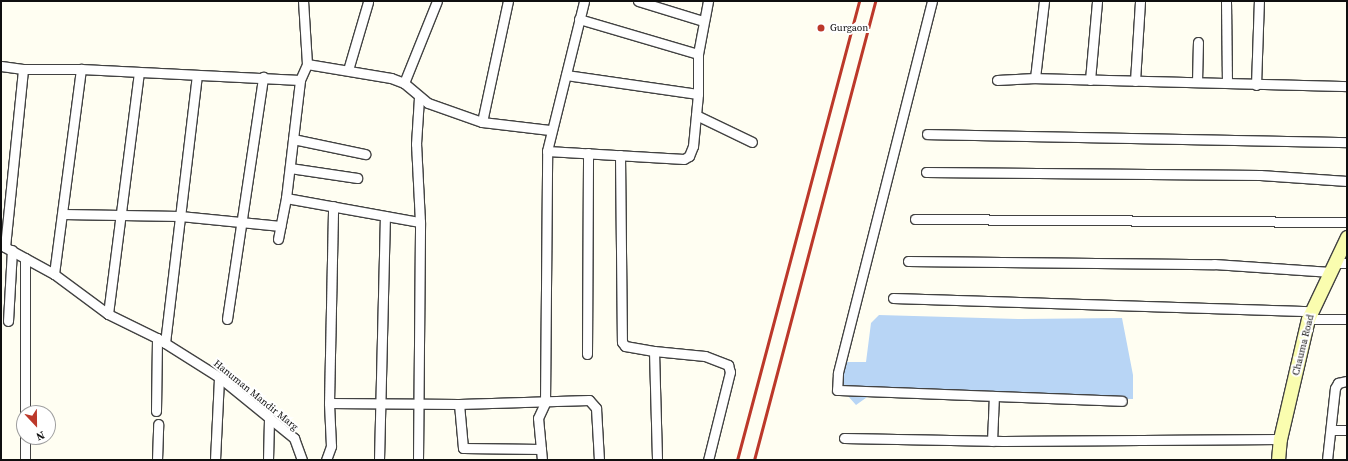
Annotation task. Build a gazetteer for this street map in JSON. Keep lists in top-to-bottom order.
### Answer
{
  "streets": {
    "street": ["Chauma Road", "Hanuman Mandir Marg"]
  },
  "places": ["Gurgaon"],
  "north": "bottom"
}
